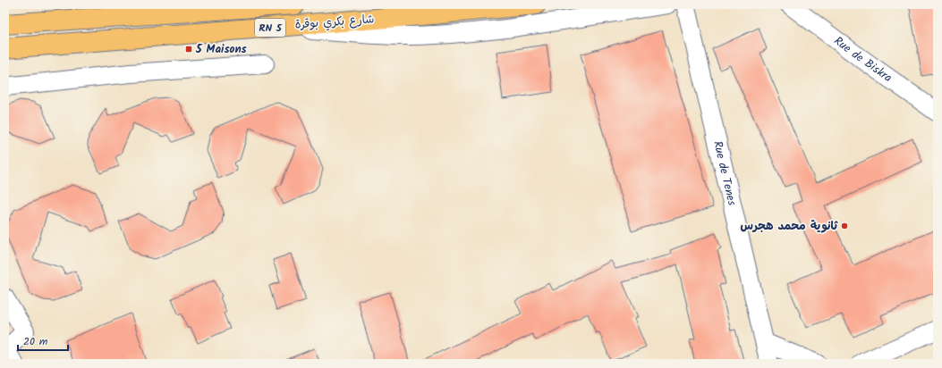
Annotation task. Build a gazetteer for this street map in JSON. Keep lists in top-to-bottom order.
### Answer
{
  "streets": {
    "highway": ["شارع بكري بوقرة", "RN 5"],
    "street": ["Rue de Biskra", "Rue de Tenes"]
  },
  "places": {
    "transit": ["5 Maisons"],
    "other": ["ثانوية محمد هجرس"]
  },
  "scale_bar": "20 m"
}
